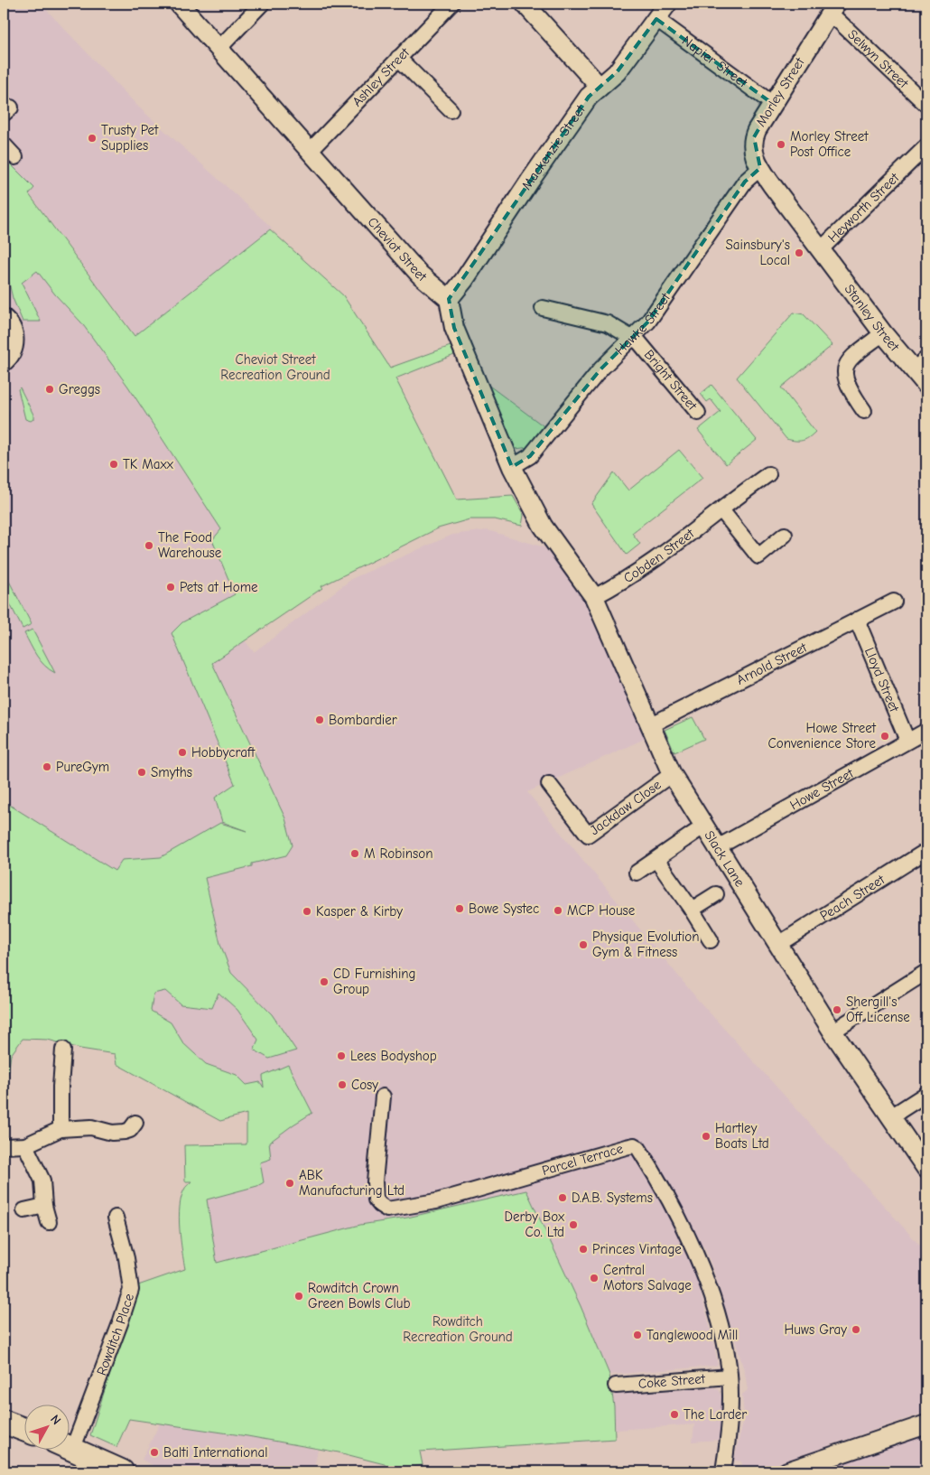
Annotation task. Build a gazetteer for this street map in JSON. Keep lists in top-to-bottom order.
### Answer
{
  "streets": {
    "street": [
      "Selwyn Street",
      "Napier Street",
      "Ashley Street",
      "Morley Street",
      "Mackenzie Street",
      "Heyworth Street",
      "Cheviot Street",
      "Stanley Street",
      "Hawke Street",
      "Bright Street",
      "Cobden Street",
      "Arnold Street",
      "Lloyd Street",
      "Howe Street",
      "Jackdaw Close",
      "Slack Lane",
      "Peach Street",
      "Parcel Terrace",
      "Rowditch Place",
      "Coke Street"
    ]
  },
  "crossings": [
    ["Selwyn Street", "Morley Street"],
    ["Napier Street", "Morley Street"],
    ["Napier Street", "Mackenzie Street"],
    ["Ashley Street", "Cheviot Street"],
    ["Morley Street", "Heyworth Street"],
    ["Morley Street", "Stanley Street"],
    ["Morley Street", "Hawke Street"],
    ["Mackenzie Street", "Cheviot Street"],
    ["Heyworth Street", "Stanley Street"],
    ["Hawke Street", "Bright Street"],
    ["Hawke Street", "Slack Lane"],
    ["Cobden Street", "Slack Lane"],
    ["Arnold Street", "Lloyd Street"],
    ["Arnold Street", "Slack Lane"],
    ["Lloyd Street", "Howe Street"],
    ["Howe Street", "Slack Lane"],
    ["Jackdaw Close", "Slack Lane"],
    ["Slack Lane", "Peach Street"],
    ["Parcel Terrace", "Coke Street"]
  ],
  "parks": ["Cheviot Street Recreation Ground", "Rowditch Recreation Ground"],
  "places": [
    "Trusty Pet Supplies",
    "Morley Street Post Office",
    "Sainsbury's Local",
    "Greggs",
    "TK Maxx",
    "The Food Warehouse",
    "Pets at Home",
    "Bombardier",
    "Howe Street Convenience Store",
    "Hobbycraft",
    "PureGym",
    "Smyths",
    "M Robinson",
    "Bowe Systec",
    "MCP House",
    "Kasper & Kirby",
    "Physique Evolution Gym & Fitness",
    "CD Furnishing Group",
    "Shergill's Off License",
    "Lees Bodyshop",
    "Cosy",
    "Hartley Boats Ltd",
    "ABK Manufacturing Ltd",
    "D.A.B. Systems",
    "Derby Box Co. Ltd",
    "Princes Vintage",
    "Central Motors Salvage",
    "Rowditch Crown Green Bowls Club",
    "Huws Gray",
    "Tanglewood Mill",
    "The Larder",
    "Balti International"
  ],
  "north": "top right"
}
